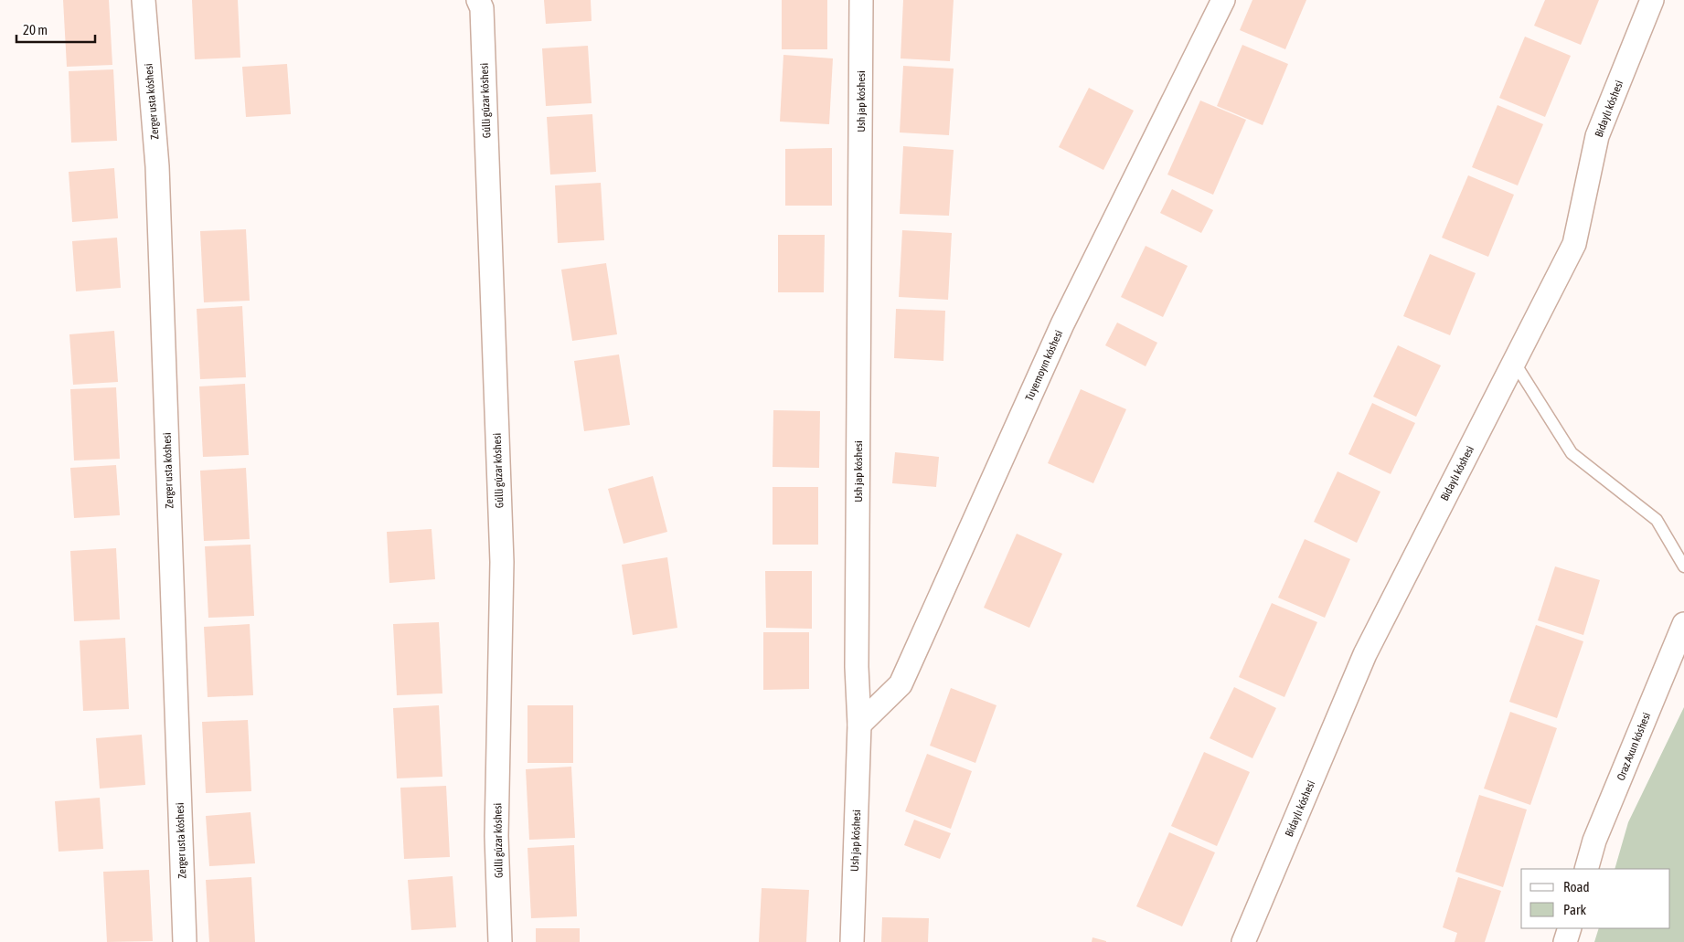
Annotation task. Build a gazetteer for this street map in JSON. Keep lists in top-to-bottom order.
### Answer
{
  "streets": {
    "street": [
      "Gúlli gúzar kóshesi",
      "Zerger usta kóshesi",
      "Ush jap kóshesi",
      "Bidaylı kóshesi",
      "Tuyemoyın kóshesi",
      "Oraz Axun kóshesi"
    ]
  },
  "crossings": [
    ["Ush jap kóshesi", "Tuyemoyın kóshesi"]
  ],
  "legend": ["Road", "Park"],
  "scale_bar": "20 m"
}
